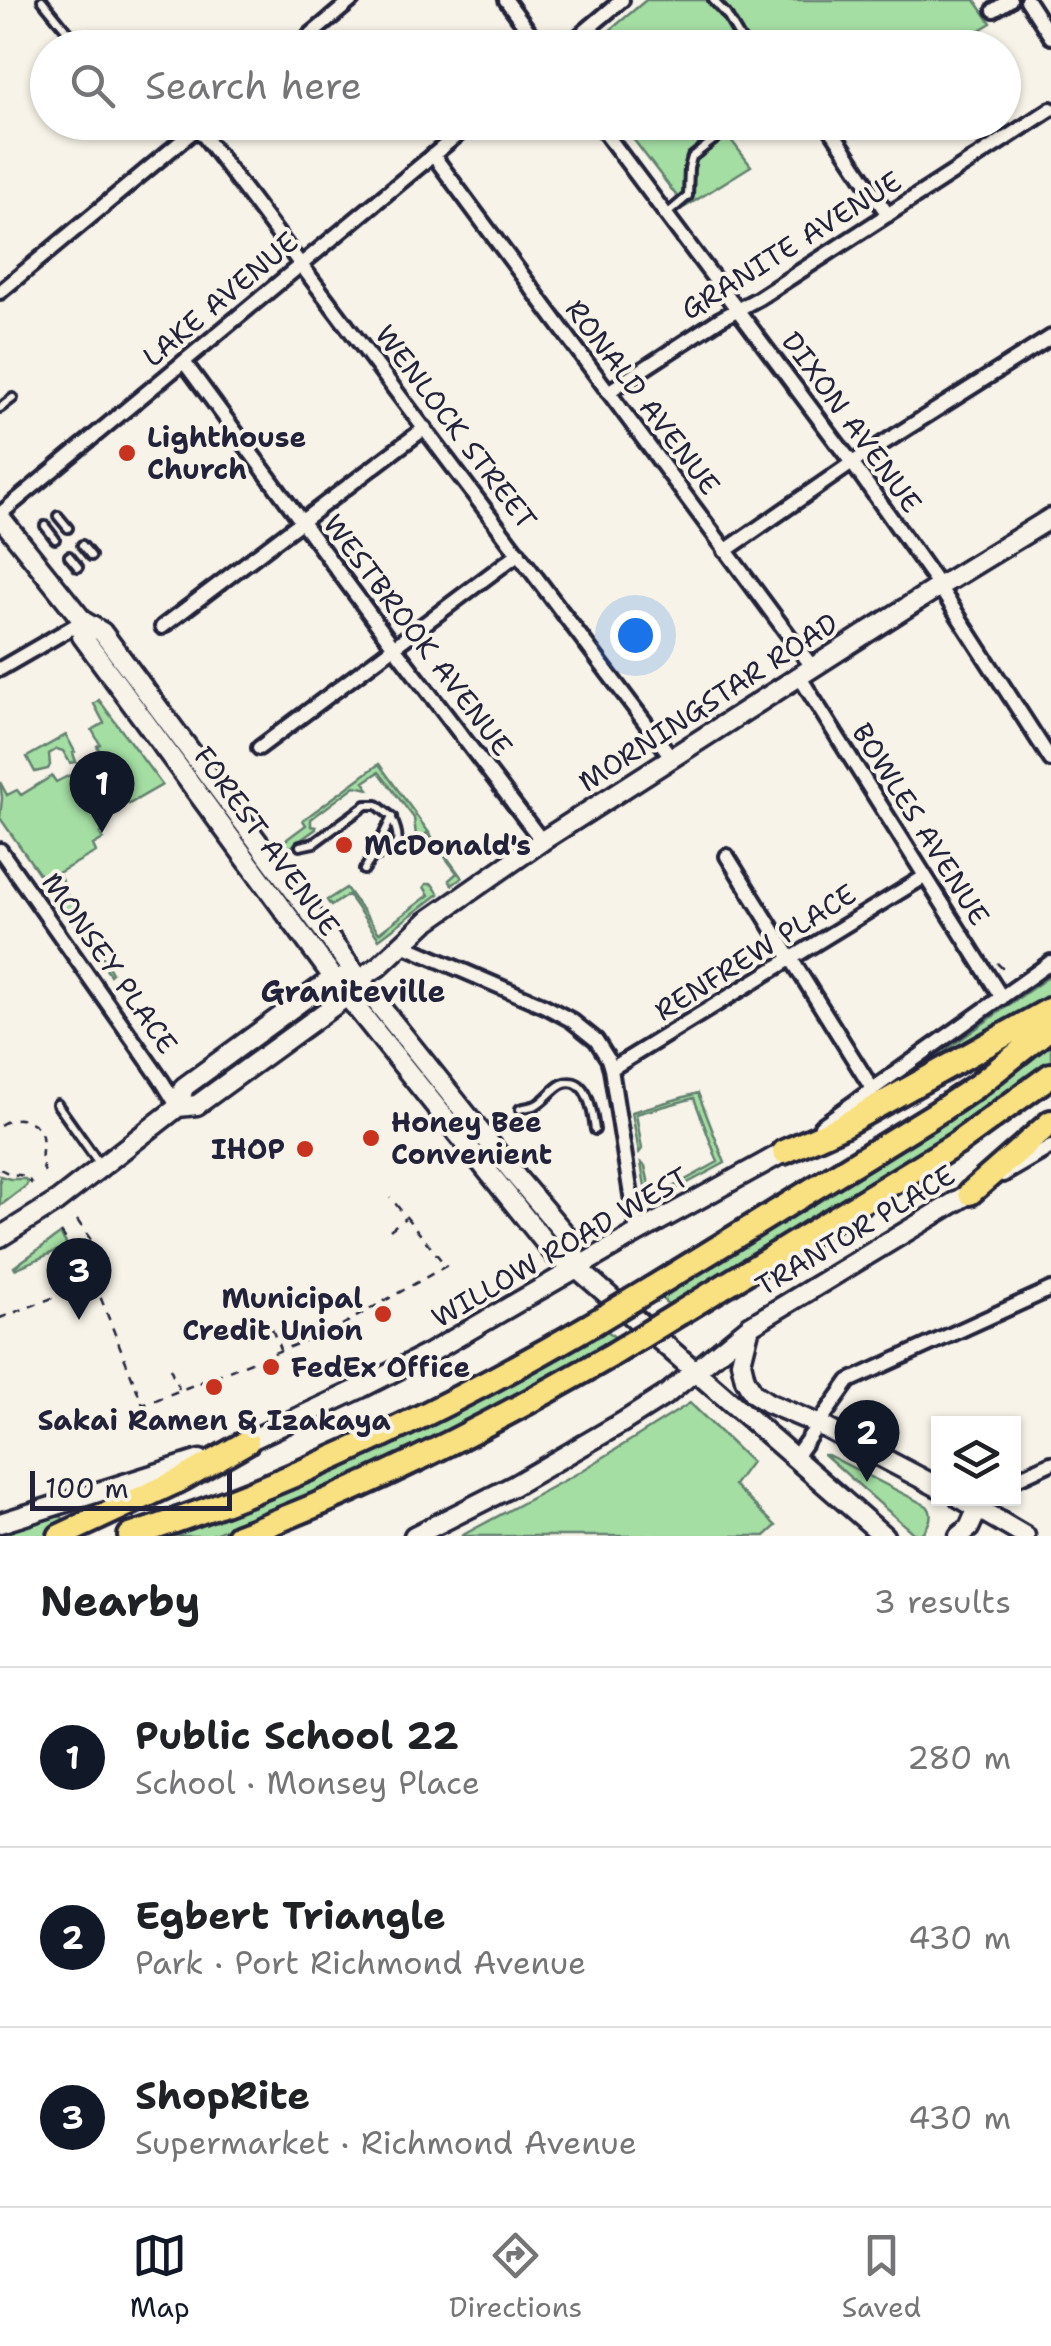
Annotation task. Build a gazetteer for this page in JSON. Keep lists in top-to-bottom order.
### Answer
{
  "streets": {
    "main road": [
      "MORNINGSTAR ROAD",
      "FOREST AVENUE",
      "TRANTOR PLACE",
      "WILLOW ROAD WEST"
    ],
    "street": [
      "GRANITE AVENUE",
      "LAKE AVENUE",
      "RONALD AVENUE",
      "DIXON AVENUE",
      "WENLOCK STREET",
      "WESTBROOK AVENUE",
      "BOWLES AVENUE",
      "RENFREW PLACE",
      "MONSEY PLACE"
    ]
  },
  "crossings": [
    ["GRANITE AVENUE", "RONALD AVENUE"],
    ["GRANITE AVENUE", "DIXON AVENUE"],
    ["LAKE AVENUE", "RONALD AVENUE"],
    ["LAKE AVENUE", "WENLOCK STREET"],
    ["LAKE AVENUE", "WESTBROOK AVENUE"],
    ["LAKE AVENUE", "FOREST AVENUE"],
    ["RONALD AVENUE", "MORNINGSTAR ROAD"],
    ["RONALD AVENUE", "BOWLES AVENUE"],
    ["DIXON AVENUE", "MORNINGSTAR ROAD"],
    ["WENLOCK STREET", "MORNINGSTAR ROAD"],
    ["WESTBROOK AVENUE", "MORNINGSTAR ROAD"],
    ["MORNINGSTAR ROAD", "BOWLES AVENUE"],
    ["MORNINGSTAR ROAD", "FOREST AVENUE"],
    ["MORNINGSTAR ROAD", "MONSEY PLACE"],
    ["BOWLES AVENUE", "RENFREW PLACE"],
    ["BOWLES AVENUE", "WILLOW ROAD WEST"],
    ["FOREST AVENUE", "TRANTOR PLACE"],
    ["FOREST AVENUE", "WILLOW ROAD WEST"]
  ],
  "districts": ["Graniteville"],
  "places": [
    "Lighthouse Church",
    "McDonald's",
    "Honey Bee Convenient",
    "IHOP",
    "Municipal Credit Union",
    "FedEx Office",
    "Sakai Ramen & Izakaya"
  ],
  "scale_bar": "100 m",
  "page": {
    "search": "Search here",
    "pins": ["1", "3", "2"],
    "scale": "100 m",
    "heading": ["Nearby", "3 results"],
    "list": [
      {
        "mark": "1",
        "name": "Public School 22",
        "note": "School · Monsey Place",
        "value": "280 m"
      },
      {
        "mark": "2",
        "name": "Egbert Triangle",
        "note": "Park · Port Richmond Avenue",
        "value": "430 m"
      },
      {
        "mark": "3",
        "name": "ShopRite",
        "note": "Supermarket · Richmond Avenue",
        "value": "430 m"
      }
    ],
    "nav": ["Map", "Directions", "Saved"]
  }
}
